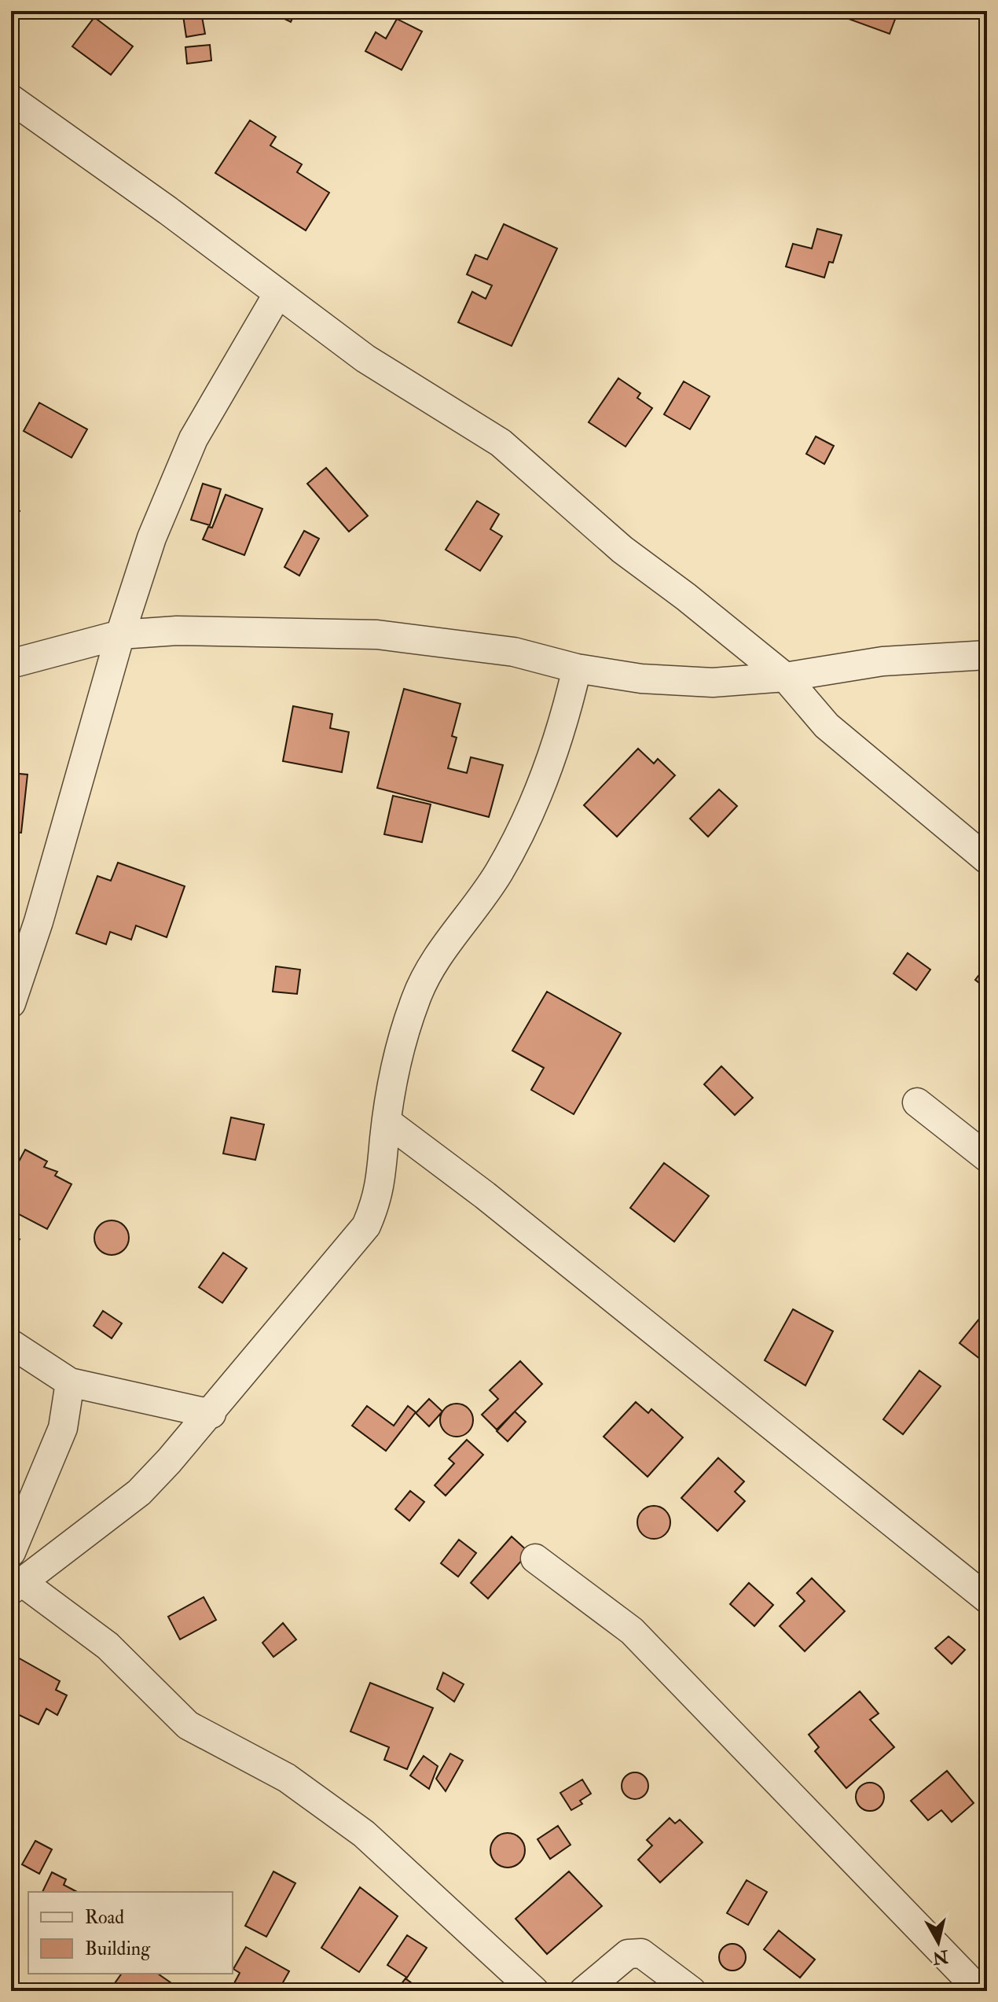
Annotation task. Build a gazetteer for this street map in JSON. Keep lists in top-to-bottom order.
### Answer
{
  "legend": ["Road", "Building"],
  "north": "bottom"
}
